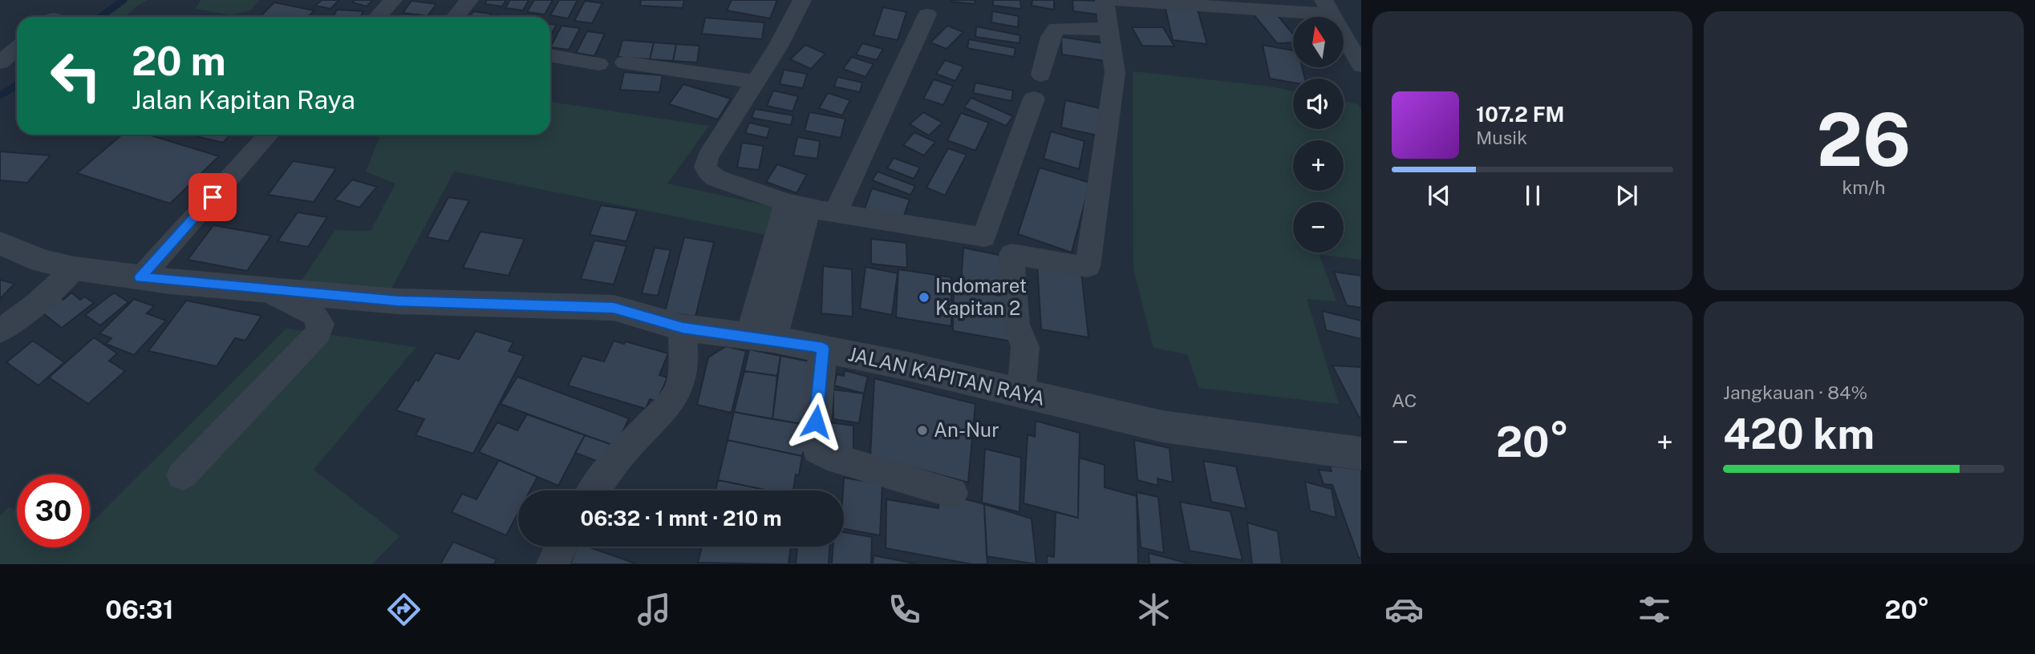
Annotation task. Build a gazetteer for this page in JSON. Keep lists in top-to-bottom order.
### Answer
{
  "streets": {
    "street": ["JALAN KAPITAN RAYA"]
  },
  "places": ["Indomaret Kapitan 2", "An-Nur"],
  "north": "top",
  "page": {
    "tile": [
      ["26", "km/h"],
      "AC",
      ["Jangkauan · 84%", "420 km"]
    ],
    "map_buttons": ["+", "−"],
    "turn": ["20 m", "Jalan Kapitan Raya"],
    "song": ["107.2 FM", "Musik"],
    "heat": ["−", "20°", "+"],
    "limit": "30",
    "trip": "06:32 · 1 mnt · 210 m",
    "tabs": ["06:31", "20°"]
  }
}
